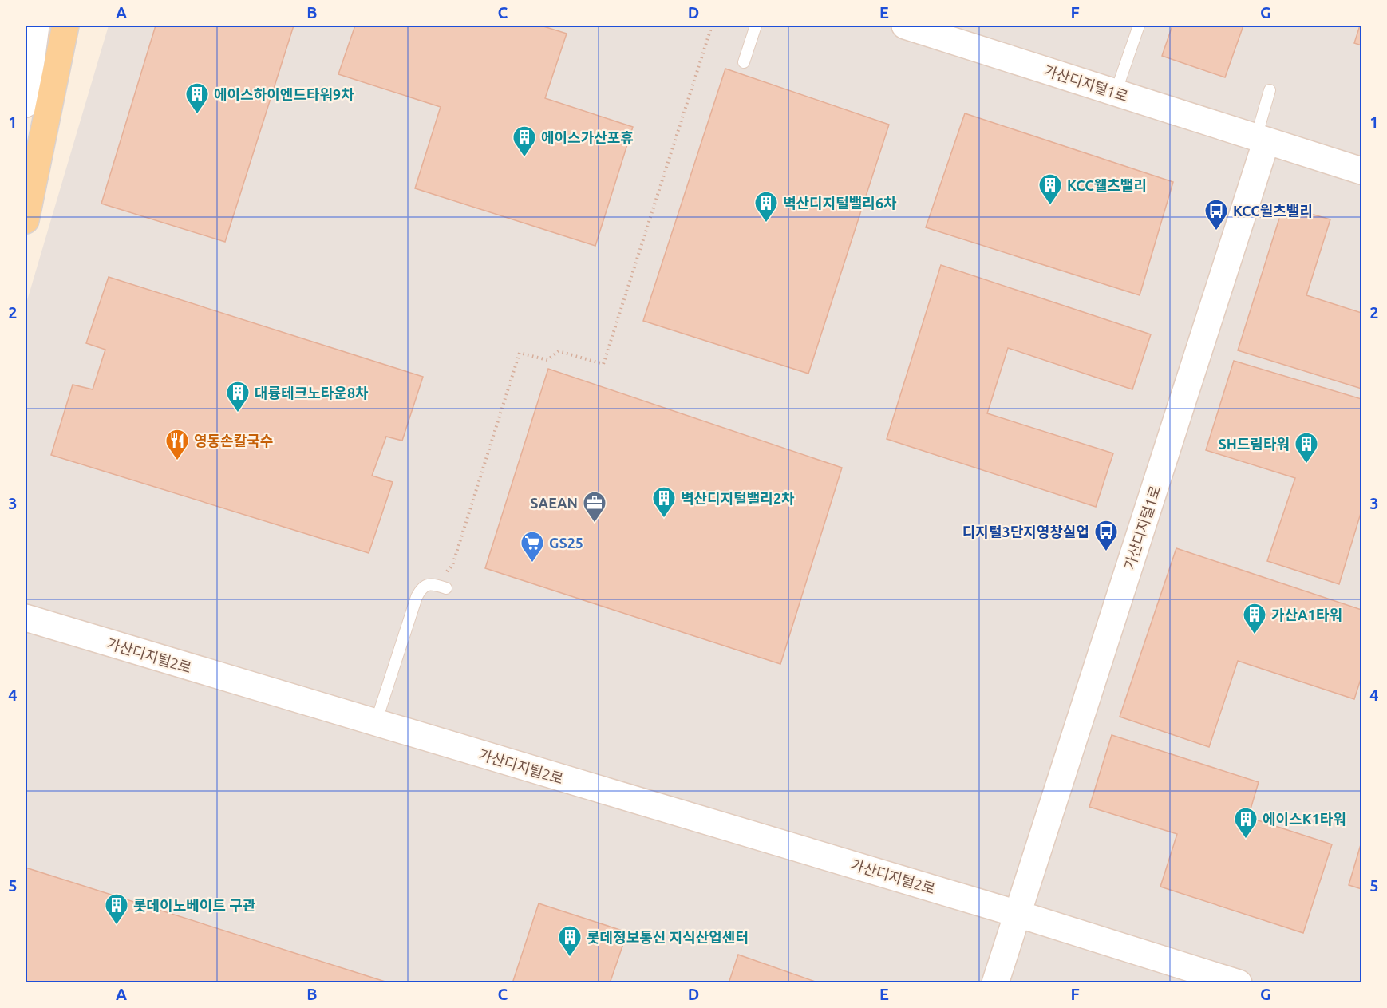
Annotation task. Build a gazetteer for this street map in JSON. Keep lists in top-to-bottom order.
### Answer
{
  "streets": {
    "street": ["가산디지털1로", "가산디지털2로"]
  },
  "crossings": [
    ["가산디지털1로", "가산디지털2로"]
  ],
  "places": {
    "building": [
      "에이스하이엔드타워9차",
      "에이스가산포휴",
      "KCC웰츠밸리",
      "벽산디지털밸리6차",
      "대륭테크노타운8차",
      "SH드림타워",
      "벽산디지털밸리2차",
      "가산A1타워",
      "에이스K1타워",
      "롯데이노베이트 구관",
      "롯데정보통신 지식산업센터"
    ],
    "bus stop": ["KCC월츠밸리", "디지털3단지영창실업"],
    "restaurant": ["영동손칼국수"],
    "office": ["SAEAN"],
    "supermarket": ["GS25"]
  },
  "grid": {
    "columns": [
      "A",
      "B",
      "C",
      "D",
      "E",
      "F",
      "G"
    ],
    "rows": [
      "1",
      "2",
      "3",
      "4",
      "5"
    ]
  }
}
